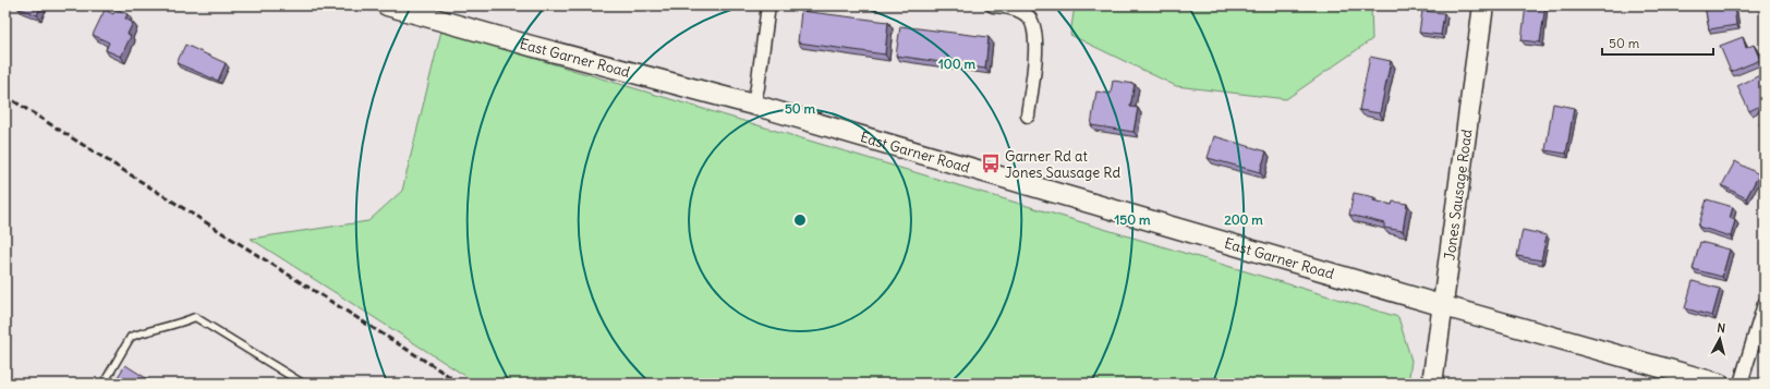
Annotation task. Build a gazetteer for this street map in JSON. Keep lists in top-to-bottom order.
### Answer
{
  "streets": {
    "main road": ["East Garner Road", "Jones Sausage Road"]
  },
  "crossings": [
    ["East Garner Road", "Jones Sausage Road"]
  ],
  "places": {
    "bus stop": ["Garner Rd at Jones Sausage Rd"]
  },
  "scale_bar": "50 m",
  "north": "top",
  "rings": [
    "100 m",
    "50 m",
    "150 m",
    "200 m"
  ]
}
